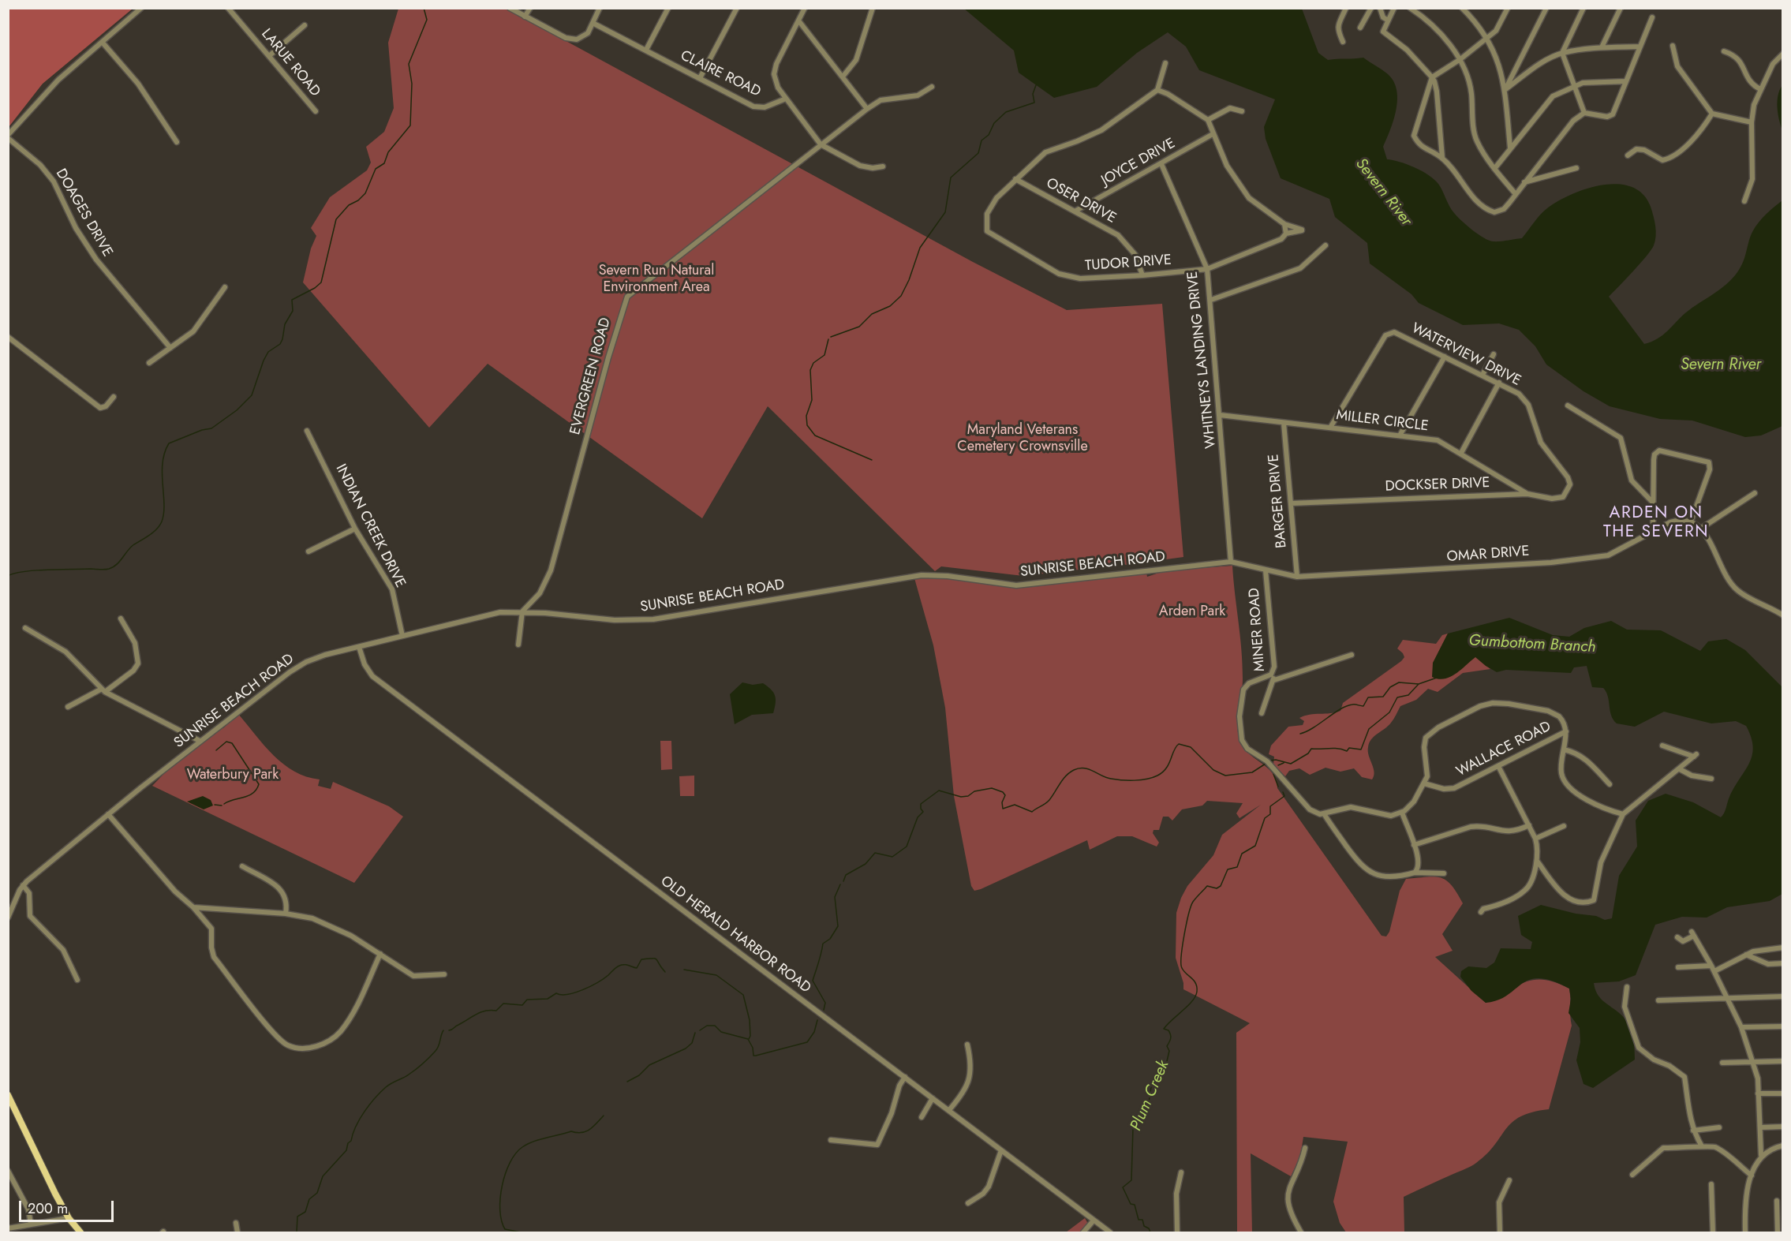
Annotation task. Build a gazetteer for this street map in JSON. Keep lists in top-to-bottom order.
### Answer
{
  "streets": {
    "street": [
      "LARUE ROAD",
      "CLAIRE ROAD",
      "JOYCE DRIVE",
      "OSER DRIVE",
      "DOAGES DRIVE",
      "TUDOR DRIVE",
      "WATERVIEW DRIVE",
      "WHITNEYS LANDING DRIVE",
      "EVERGREEN ROAD",
      "MILLER CIRCLE",
      "DOCKSER DRIVE",
      "BARGER DRIVE",
      "INDIAN CREEK DRIVE",
      "OMAR DRIVE",
      "SUNRISE BEACH ROAD",
      "MINER ROAD",
      "WALLACE ROAD",
      "OLD HERALD HARBOR ROAD"
    ]
  },
  "crossings": [
    ["JOYCE DRIVE", "OSER DRIVE"],
    ["JOYCE DRIVE", "WHITNEYS LANDING DRIVE"],
    ["OSER DRIVE", "TUDOR DRIVE"],
    ["TUDOR DRIVE", "WHITNEYS LANDING DRIVE"],
    ["WATERVIEW DRIVE", "MILLER CIRCLE"],
    ["WATERVIEW DRIVE", "DOCKSER DRIVE"],
    ["WHITNEYS LANDING DRIVE", "MILLER CIRCLE"],
    ["WHITNEYS LANDING DRIVE", "SUNRISE BEACH ROAD"],
    ["EVERGREEN ROAD", "SUNRISE BEACH ROAD"],
    ["MILLER CIRCLE", "DOCKSER DRIVE"],
    ["MILLER CIRCLE", "BARGER DRIVE"],
    ["DOCKSER DRIVE", "BARGER DRIVE"],
    ["BARGER DRIVE", "OMAR DRIVE"],
    ["INDIAN CREEK DRIVE", "SUNRISE BEACH ROAD"],
    ["OMAR DRIVE", "SUNRISE BEACH ROAD"],
    ["OMAR DRIVE", "MINER ROAD"],
    ["SUNRISE BEACH ROAD", "MINER ROAD"],
    ["SUNRISE BEACH ROAD", "OLD HERALD HARBOR ROAD"]
  ],
  "districts": ["ARDEN ON THE SEVERN"],
  "water": ["Severn River", "Gumbottom Branch", "Plum Creek"],
  "parks": [
    "Severn Run Natural Environment Area",
    "Maryland Veterans Cemetery Crownsville",
    "Arden Park",
    "Waterbury Park"
  ],
  "scale_bar": "200 m"
}
